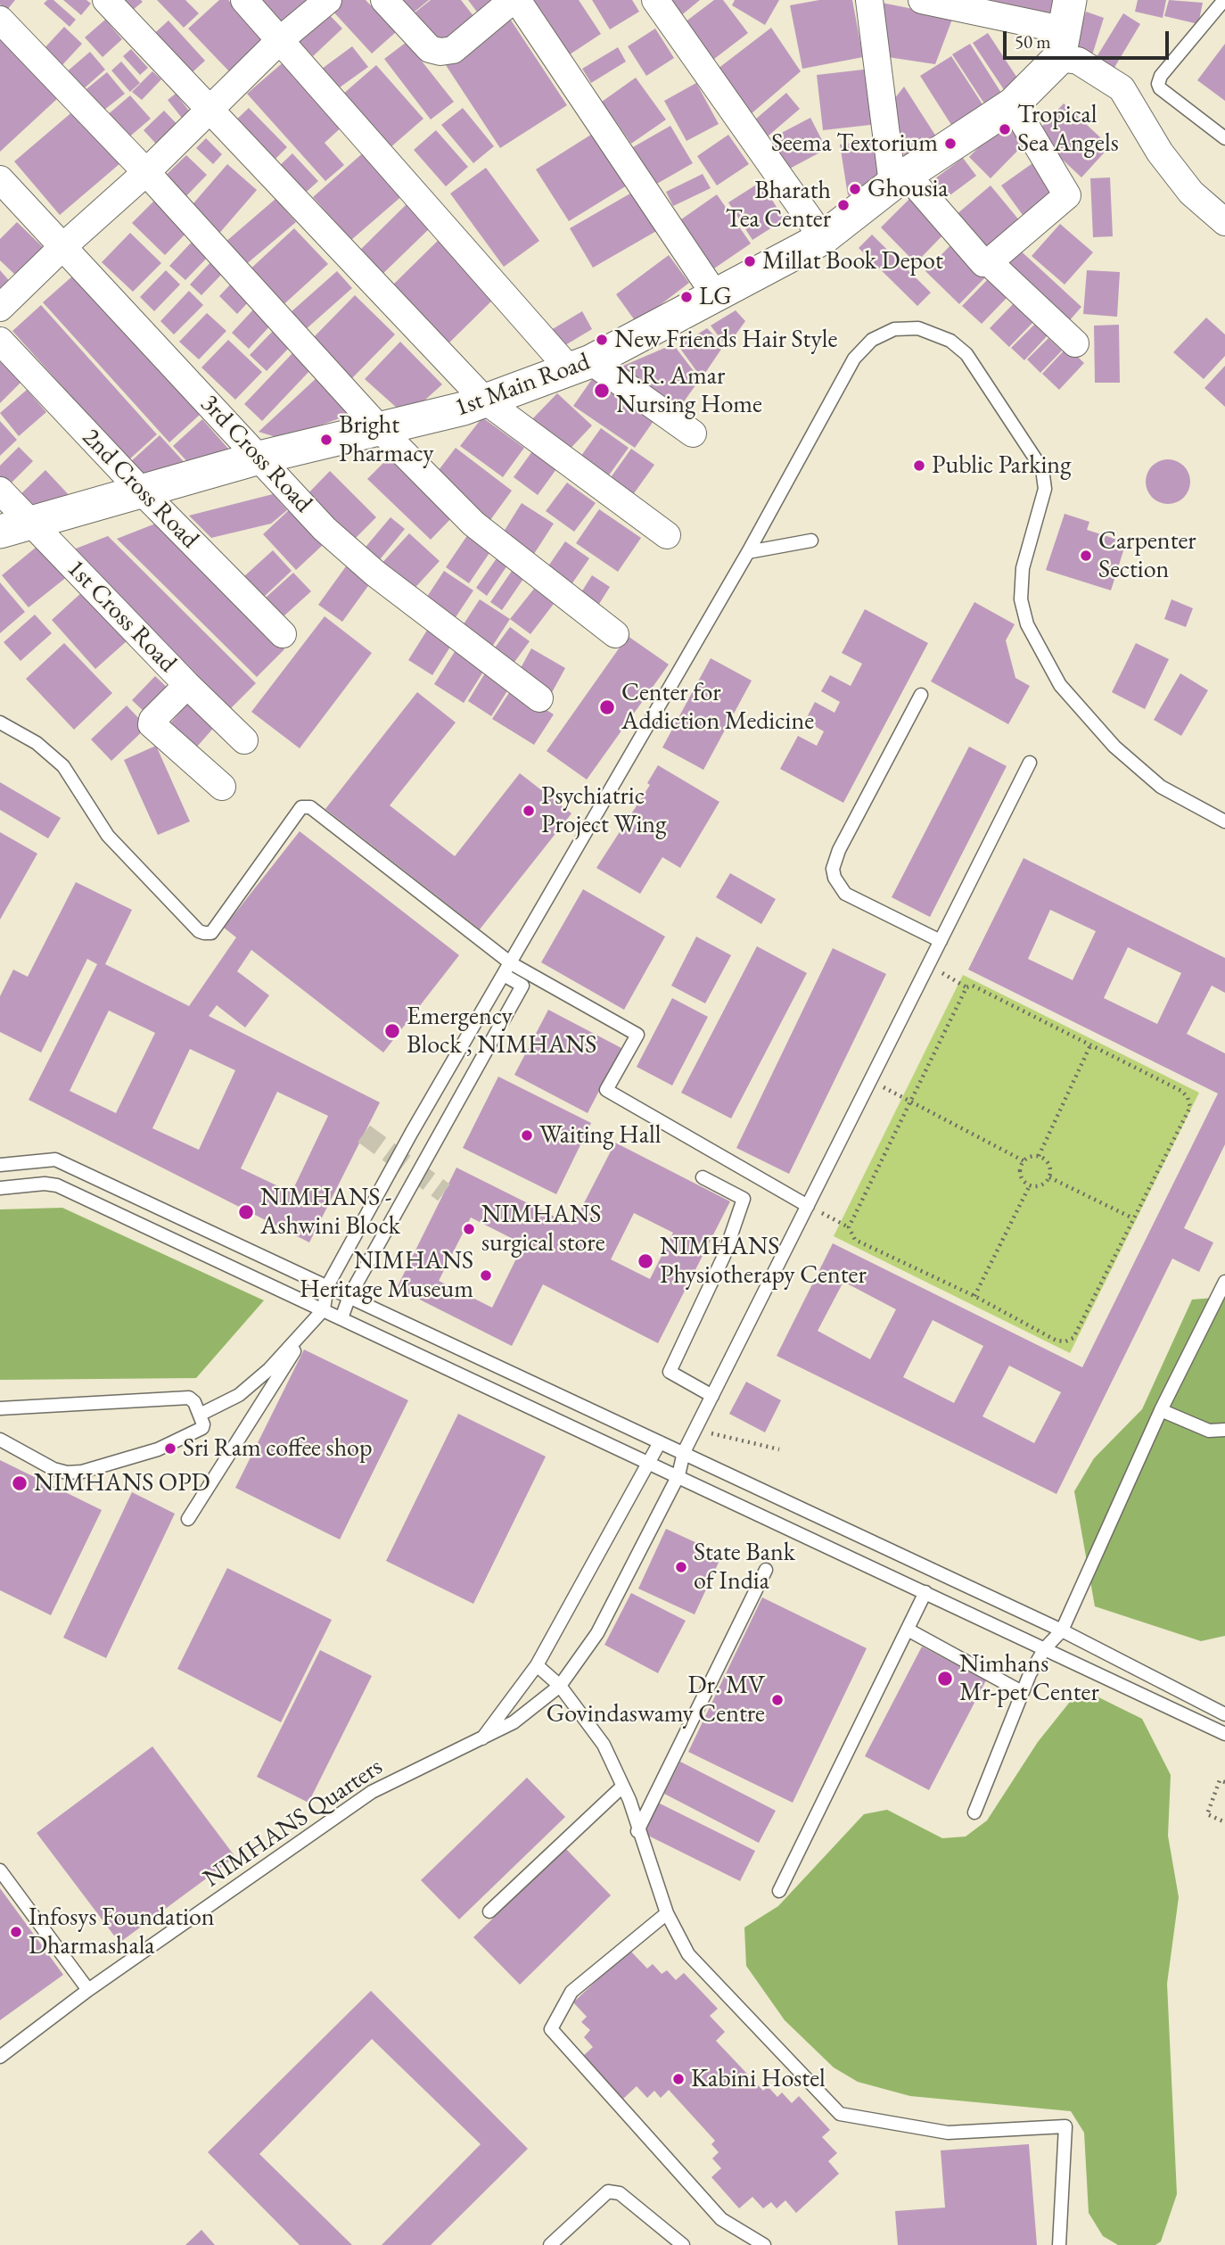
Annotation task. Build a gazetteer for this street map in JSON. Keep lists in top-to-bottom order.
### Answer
{
  "streets": {
    "street": [
      "1st Main Road",
      "3rd Cross Road",
      "2nd Cross Road",
      "1st Cross Road"
    ],
    "lane": ["NIMHANS Quarters"]
  },
  "crossings": [
    ["1st Main Road", "3rd Cross Road"],
    ["1st Main Road", "2nd Cross Road"],
    ["1st Main Road", "1st Cross Road"]
  ],
  "places": [
    "Tropical Sea Angels",
    "Seema Textorium",
    "Ghousia",
    "Bharath Tea Center",
    "Millat Book Depot",
    "LG",
    "New Friends Hair Style",
    "N.R. Amar Nursing Home",
    "Bright Pharmacy",
    "Public Parking",
    "Carpenter Section",
    "Center for Addiction Medicine",
    "Psychiatric Project Wing",
    "Emergency Block , NIMHANS",
    "Waiting Hall",
    "NIMHANS - Ashwini Block",
    "NIMHANS surgical store",
    "NIMHANS Physiotherapy Center",
    "NIMHANS Heritage Museum",
    "Sri Ram coffee shop",
    "NIMHANS OPD",
    "State Bank of India",
    "Nimhans Mr-pet Center",
    "Dr. MV Govindaswamy Centre",
    "Infosys Foundation Dharmashala",
    "Kabini Hostel"
  ],
  "scale_bar": "50 m"
}
